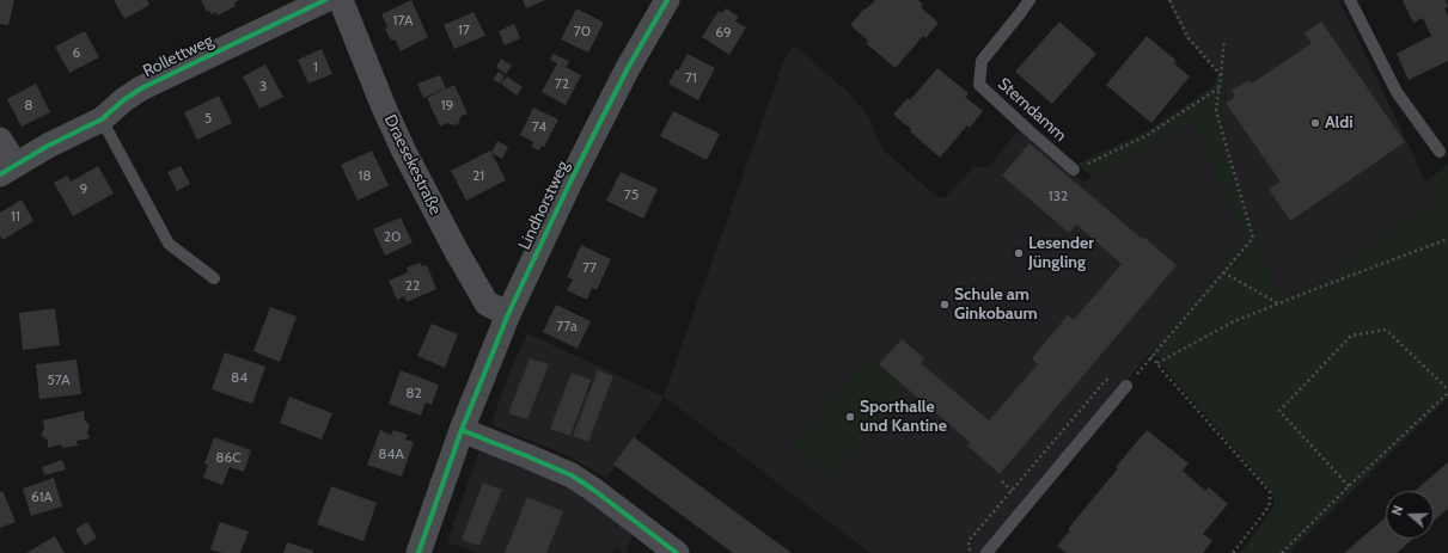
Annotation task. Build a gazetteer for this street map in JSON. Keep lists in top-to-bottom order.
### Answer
{
  "streets": {
    "street": ["Rollettweg", "Draesekestraße", "Lindhorstweg"],
    "lane": ["Sterndamm"]
  },
  "crossings": [
    ["Draesekestraße", "Lindhorstweg"]
  ],
  "places": [
    "Aldi",
    "Lesender Jüngling",
    "Schule am Ginkobaum",
    "Sporthalle und Kantine"
  ],
  "house_numbers": [
    "17A",
    "17",
    "70",
    "69",
    "6",
    "1",
    "71",
    "72",
    "3",
    "8",
    "19",
    "5",
    "74",
    "18",
    "21",
    "9",
    "75",
    "132",
    "11",
    "20",
    "77",
    "22",
    "77a",
    "84",
    "57A",
    "82",
    "84A",
    "86C",
    "61A"
  ],
  "north": "left"
}
